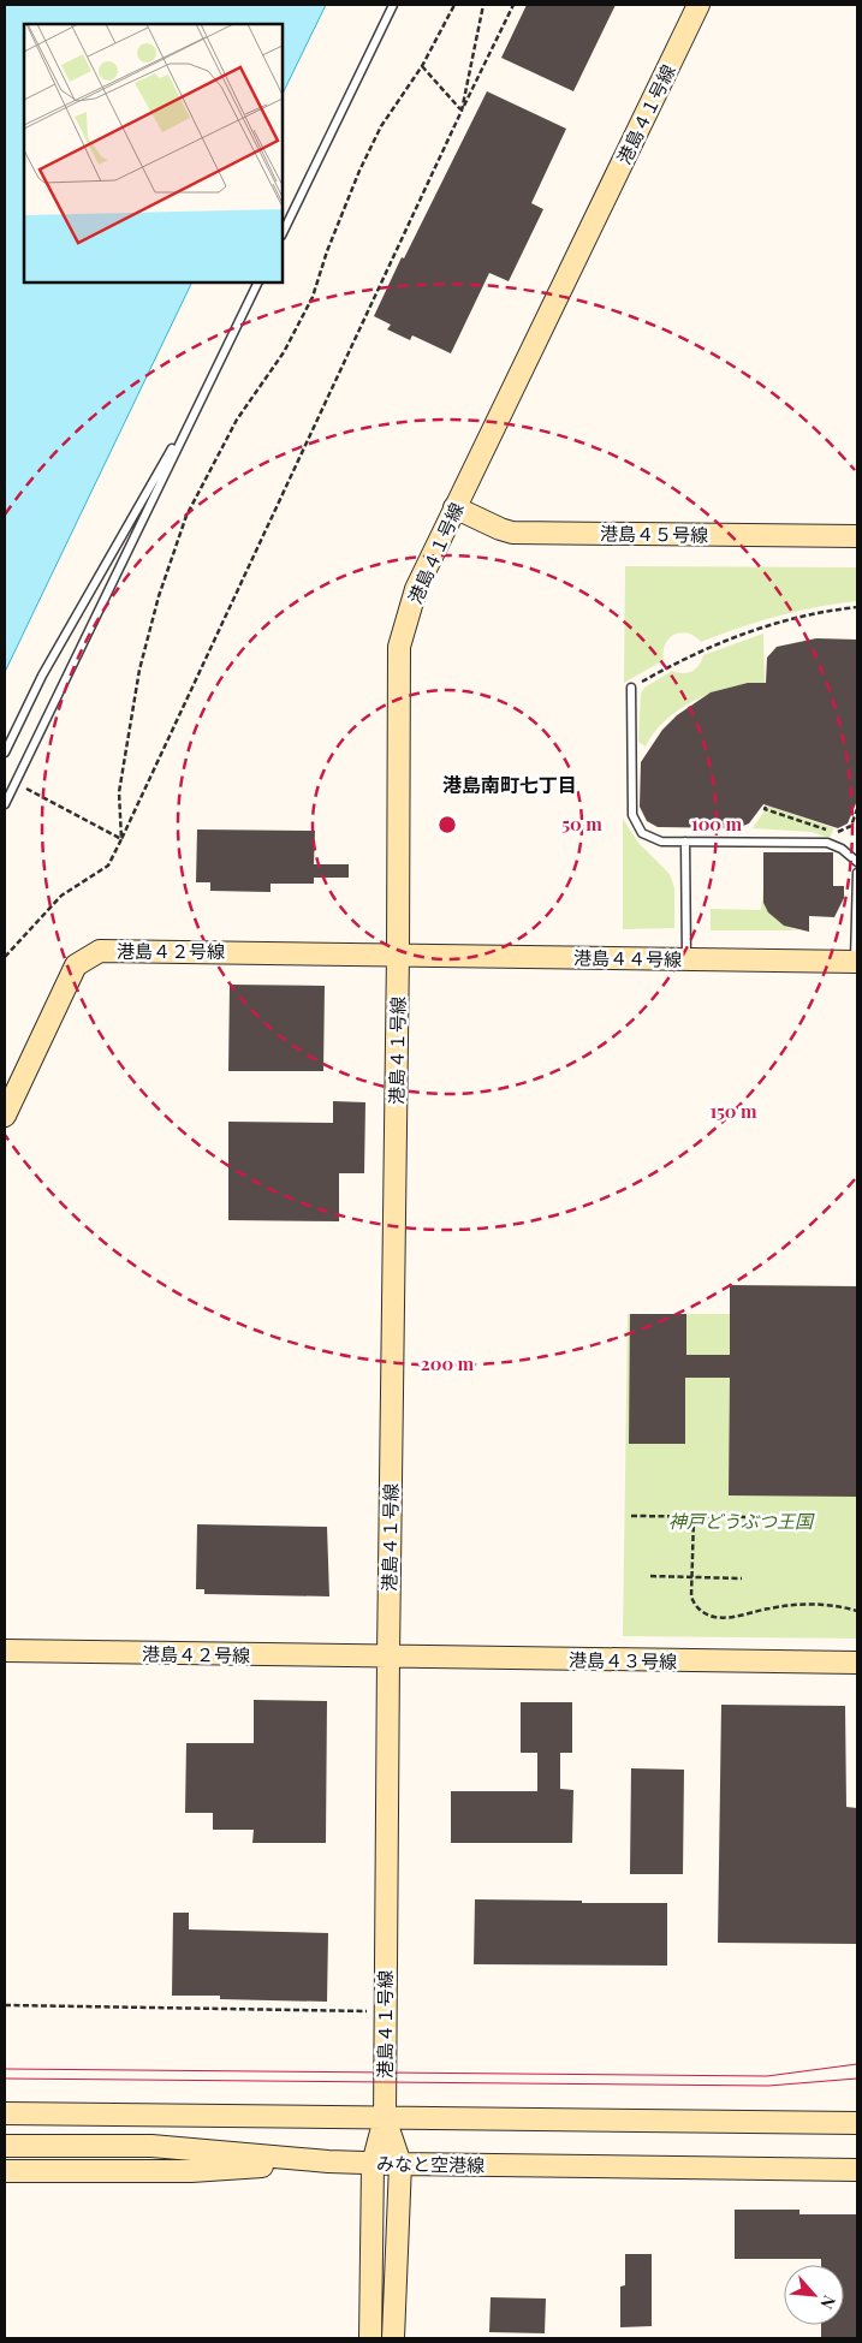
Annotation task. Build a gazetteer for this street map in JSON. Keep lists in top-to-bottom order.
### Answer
{
  "streets": {
    "street": [
      "港島４１号線",
      "港島４５号線",
      "港島４２号線",
      "港島４４号線",
      "港島４３号線",
      "みなと空港線"
    ]
  },
  "crossings": [
    ["港島４１号線", "港島４５号線"],
    ["港島４１号線", "港島４２号線"],
    ["港島４１号線", "港島４４号線"],
    ["港島４１号線", "港島４３号線"],
    ["港島４１号線", "みなと空港線"],
    ["港島４２号線", "港島４４号線"],
    ["港島４２号線", "港島４３号線"]
  ],
  "districts": ["港島南町七丁目"],
  "parks": ["神戸どうぶつ王国"],
  "north": "bottom right",
  "rings": [
    "50 m",
    "100 m",
    "150 m",
    "200 m"
  ]
}
